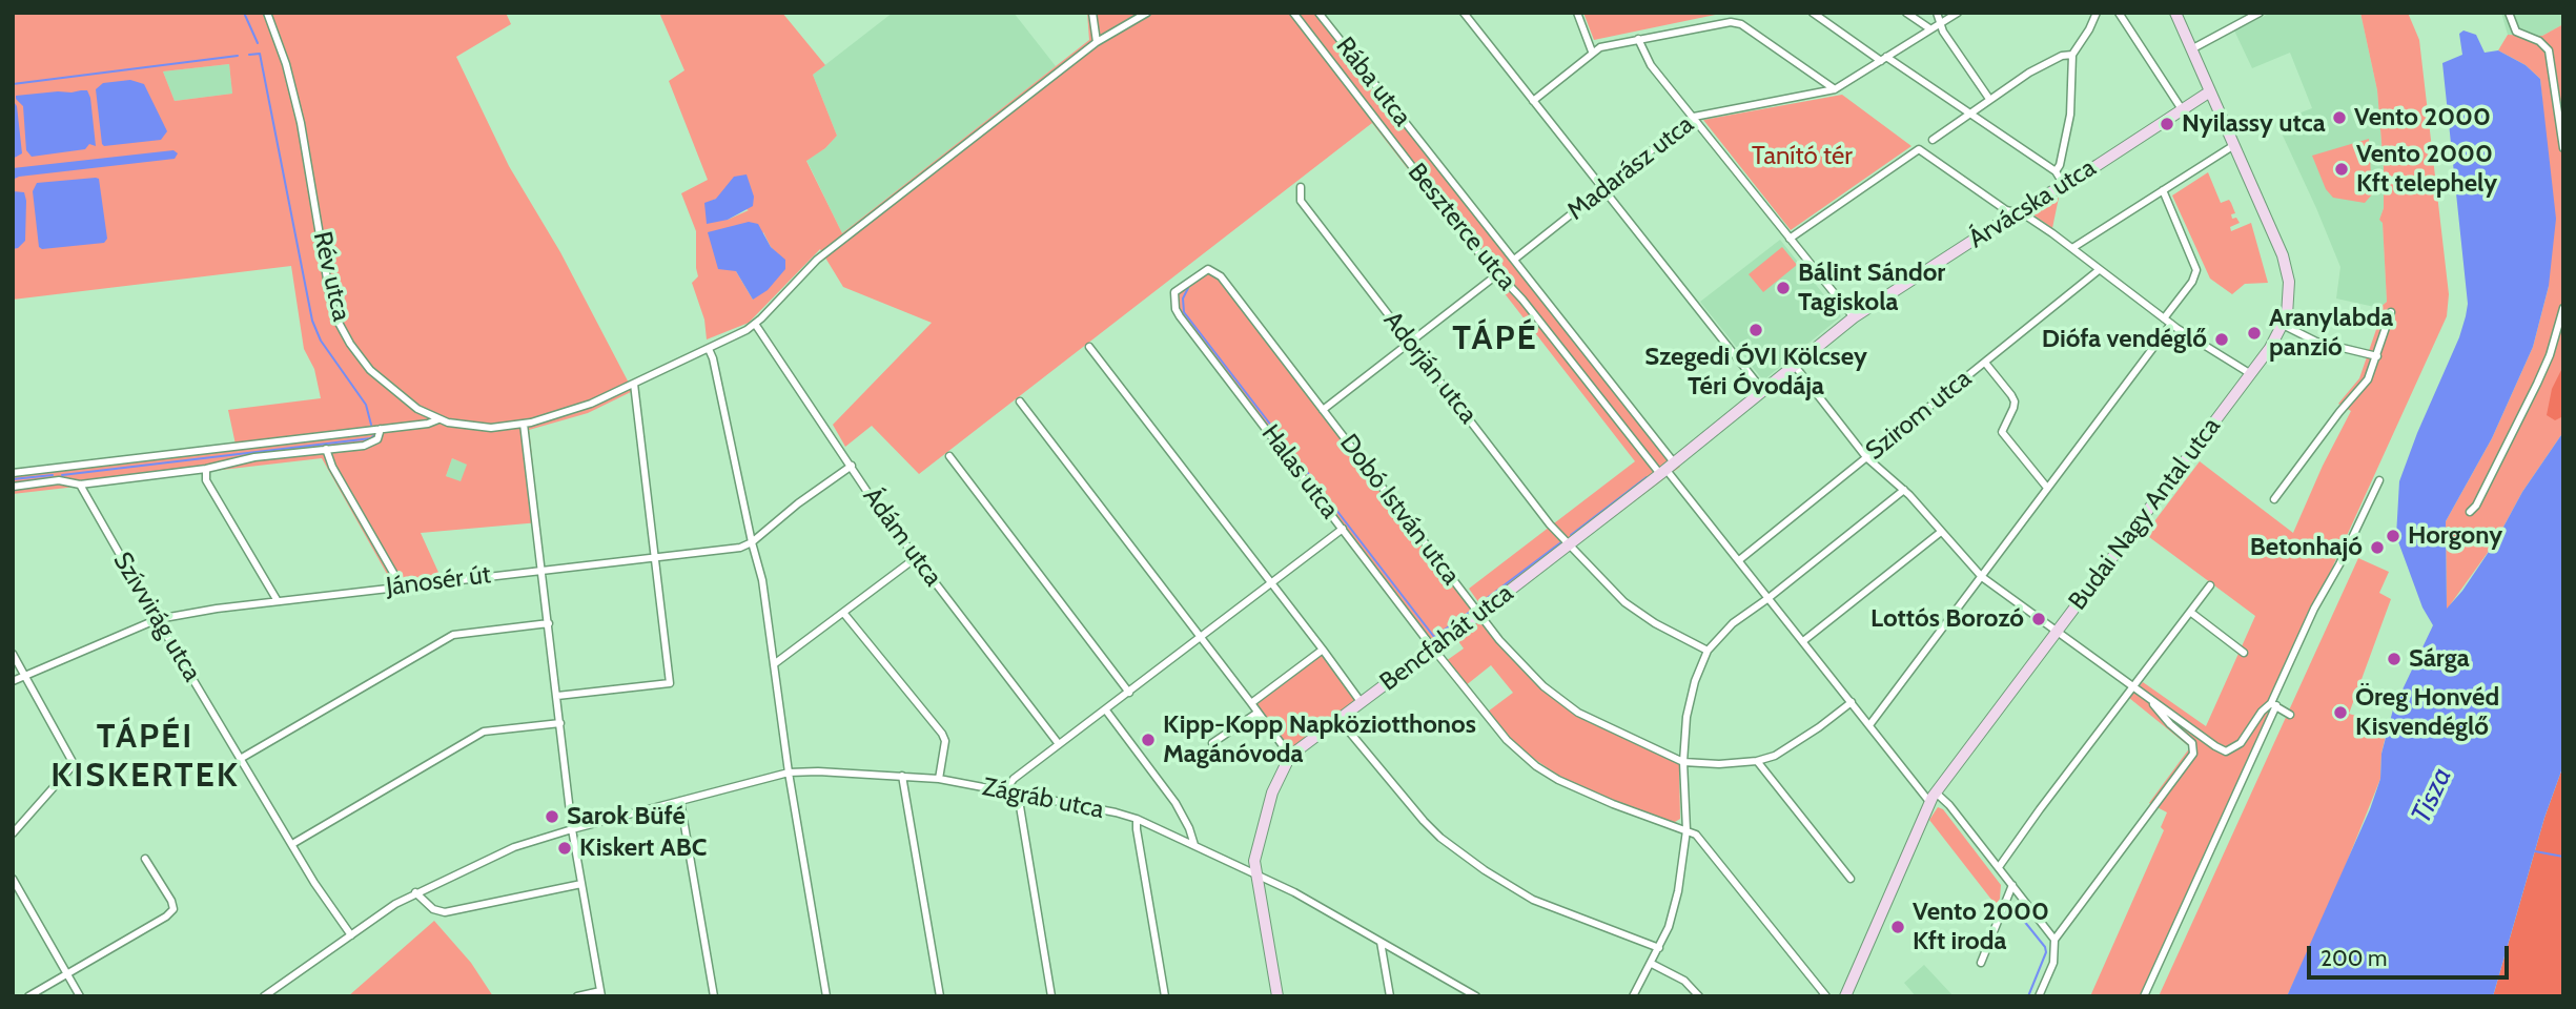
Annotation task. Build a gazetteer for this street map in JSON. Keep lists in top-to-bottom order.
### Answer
{
  "streets": {
    "street": [
      "Rába utca",
      "Madarász utca",
      "Árvácska utca",
      "Beszterce utca",
      "Rév utca",
      "Adorján utca",
      "Szirom utca",
      "Halas utca",
      "Dobó István utca",
      "Budai Nagy Antal utca",
      "Ádám utca",
      "Jánosér út",
      "Szívvirág utca",
      "Bencfahát utca",
      "Zágráb utca"
    ]
  },
  "crossings": [
    ["Rába utca", "Madarász utca"],
    ["Rába utca", "Beszterce utca"],
    ["Rába utca", "Bencfahát utca"],
    ["Árvácska utca", "Budai Nagy Antal utca"],
    ["Árvácska utca", "Bencfahát utca"],
    ["Beszterce utca", "Bencfahát utca"],
    ["Rév utca", "Ádám utca"],
    ["Adorján utca", "Bencfahát utca"],
    ["Halas utca", "Dobó István utca"],
    ["Halas utca", "Bencfahát utca"],
    ["Dobó István utca", "Bencfahát utca"],
    ["Ádám utca", "Jánosér út"],
    ["Jánosér út", "Szívvirág utca"],
    ["Szívvirág utca", "Zágráb utca"],
    ["Bencfahát utca", "Zágráb utca"]
  ],
  "districts": ["TÁPÉ", "TÁPÉI KISKERTEK"],
  "water": ["Tisza"],
  "parks": ["Tanító tér"],
  "places": [
    "Vento 2000",
    "Nyilassy utca",
    "Vento 2000 Kft telephely",
    "Bálint Sándor Tagiskola",
    "Szegedi ÓVI Kölcsey Téri Óvodája",
    "Aranylabda panzió",
    "Diófa vendéglő",
    "Horgony",
    "Betonhajó",
    "Lottós Borozó",
    "Sárga",
    "Öreg Honvéd Kisvendéglő",
    "Kipp-Kopp Napköziotthonos Magánóvoda",
    "Sarok Büfé",
    "Kiskert ABC",
    "Vento 2000 Kft iroda"
  ],
  "scale_bar": "200 m"
}
